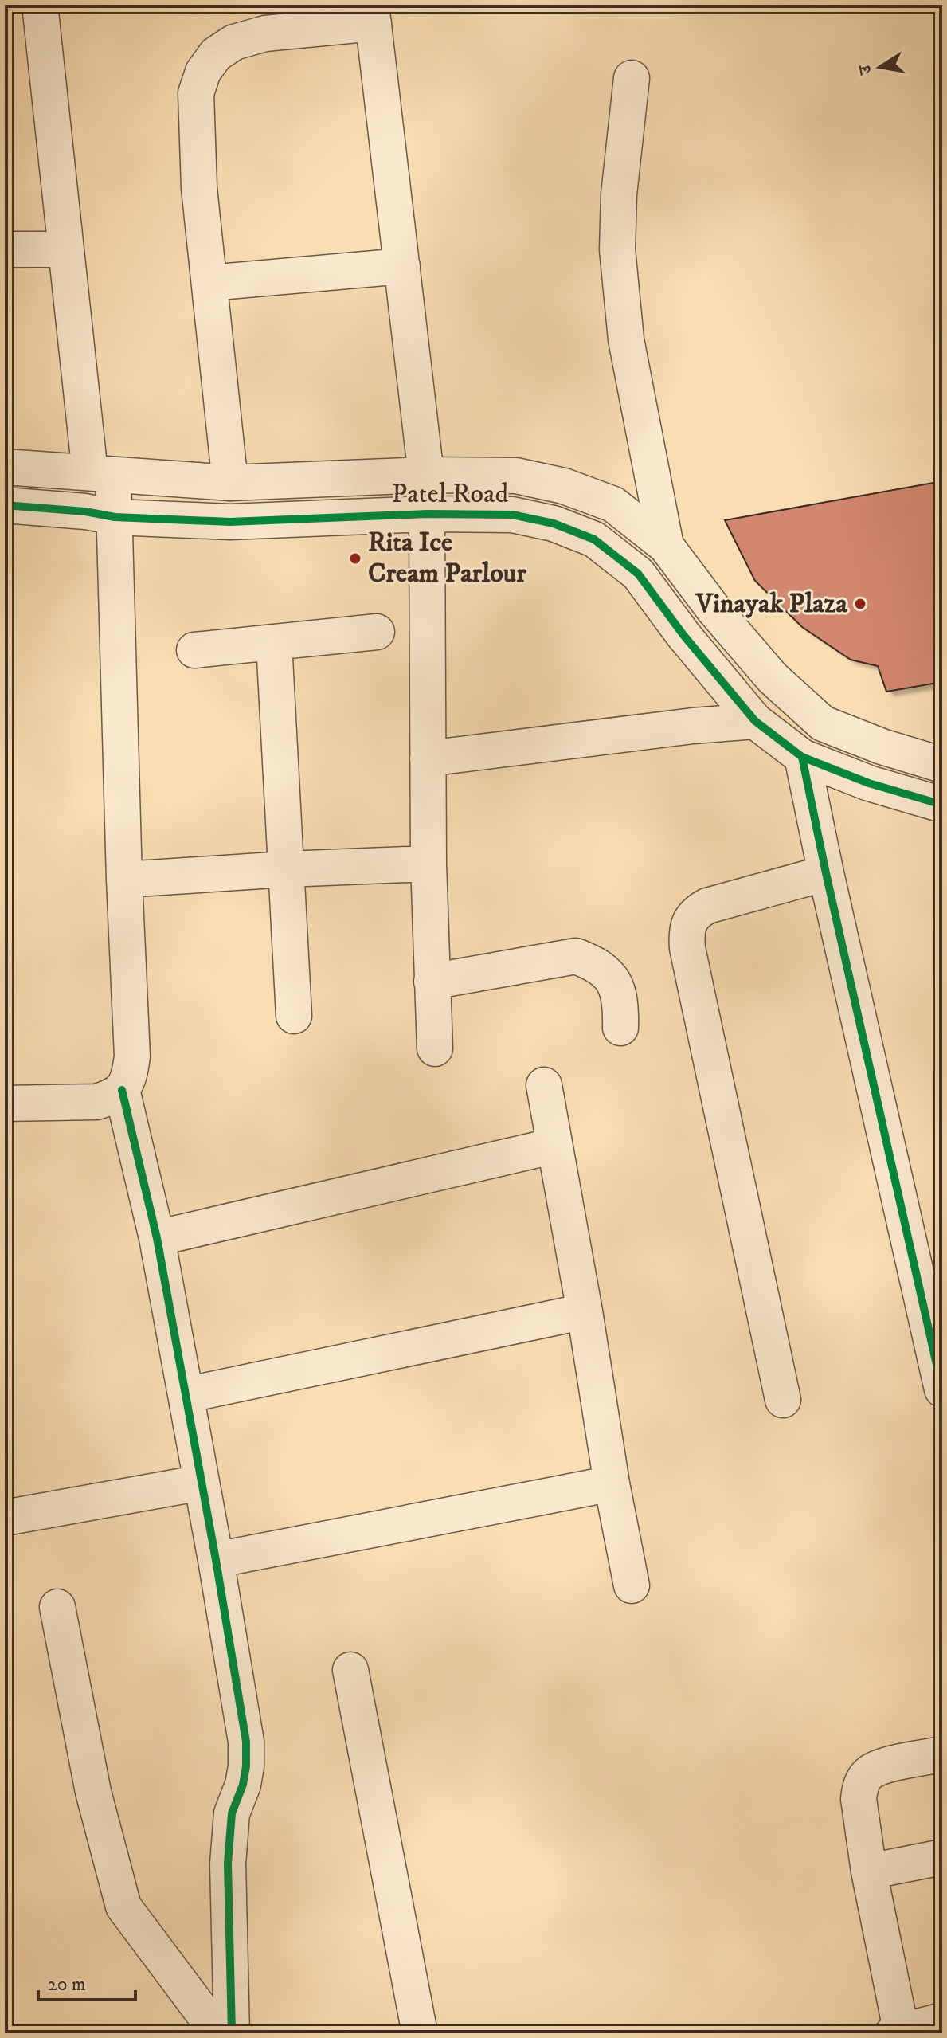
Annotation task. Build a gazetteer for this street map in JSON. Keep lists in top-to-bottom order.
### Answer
{
  "streets": {
    "street": ["Patel Road"]
  },
  "places": ["Rita Ice Cream Parlour", "Vinayak Plaza"],
  "scale_bar": "20 m",
  "north": "left"
}
